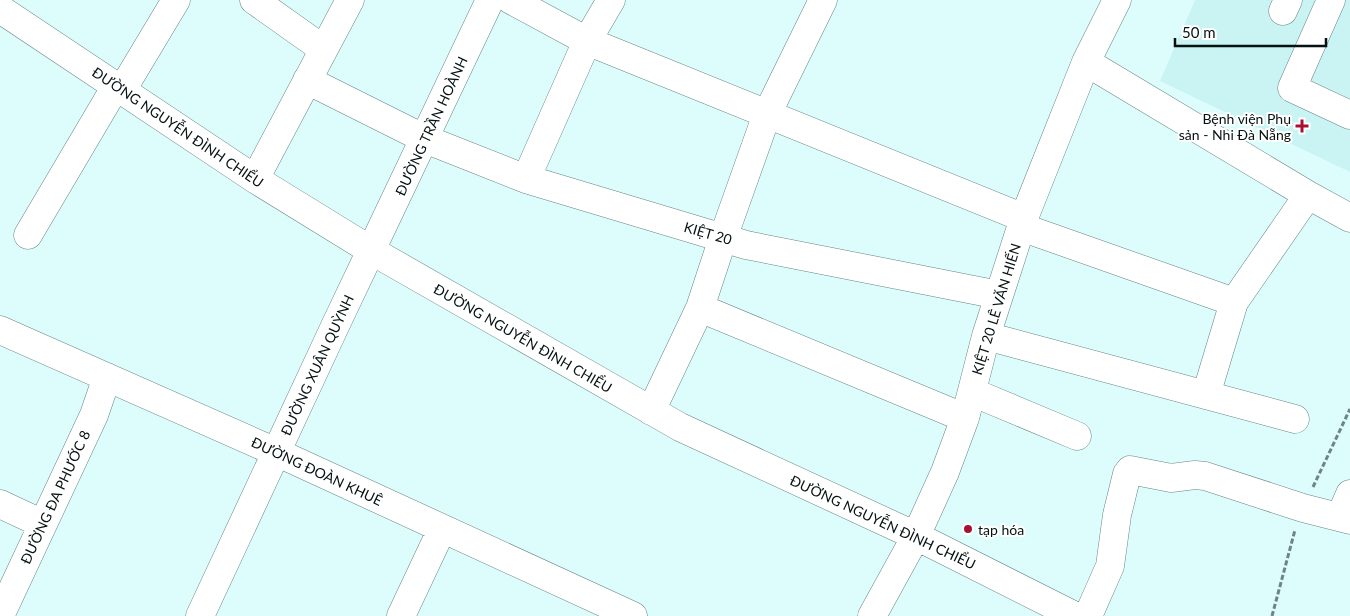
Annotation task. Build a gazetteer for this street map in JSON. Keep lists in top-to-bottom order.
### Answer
{
  "streets": {
    "street": [
      "ĐƯỜNG TRẦN HOÀNH",
      "ĐƯỜNG NGUYỄN ĐÌNH CHIỂU",
      "KIỆT 20",
      "KIỆT 20 LÊ VĂN HIẾN",
      "ĐƯỜNG XUÂN QUỲNH",
      "ĐƯỜNG ĐOÀN KHUÊ",
      "ĐƯỜNG ĐA PHƯỚC 8"
    ]
  },
  "crossings": [
    ["ĐƯỜNG TRẦN HOÀNH", "ĐƯỜNG NGUYỄN ĐÌNH CHIỂU"],
    ["ĐƯỜNG TRẦN HOÀNH", "KIỆT 20"],
    ["ĐƯỜNG TRẦN HOÀNH", "ĐƯỜNG XUÂN QUỲNH"],
    ["ĐƯỜNG NGUYỄN ĐÌNH CHIỂU", "KIỆT 20 LÊ VĂN HIẾN"],
    ["ĐƯỜNG NGUYỄN ĐÌNH CHIỂU", "ĐƯỜNG XUÂN QUỲNH"],
    ["KIỆT 20", "KIỆT 20 LÊ VĂN HIẾN"],
    ["ĐƯỜNG XUÂN QUỲNH", "ĐƯỜNG ĐOÀN KHUÊ"],
    ["ĐƯỜNG ĐOÀN KHUÊ", "ĐƯỜNG ĐA PHƯỚC 8"]
  ],
  "places": {
    "health": ["Bệnh viện Phụ sản - Nhi Đà Nẵng"],
    "other": ["tạp hóa"]
  },
  "scale_bar": "50 m"
}
